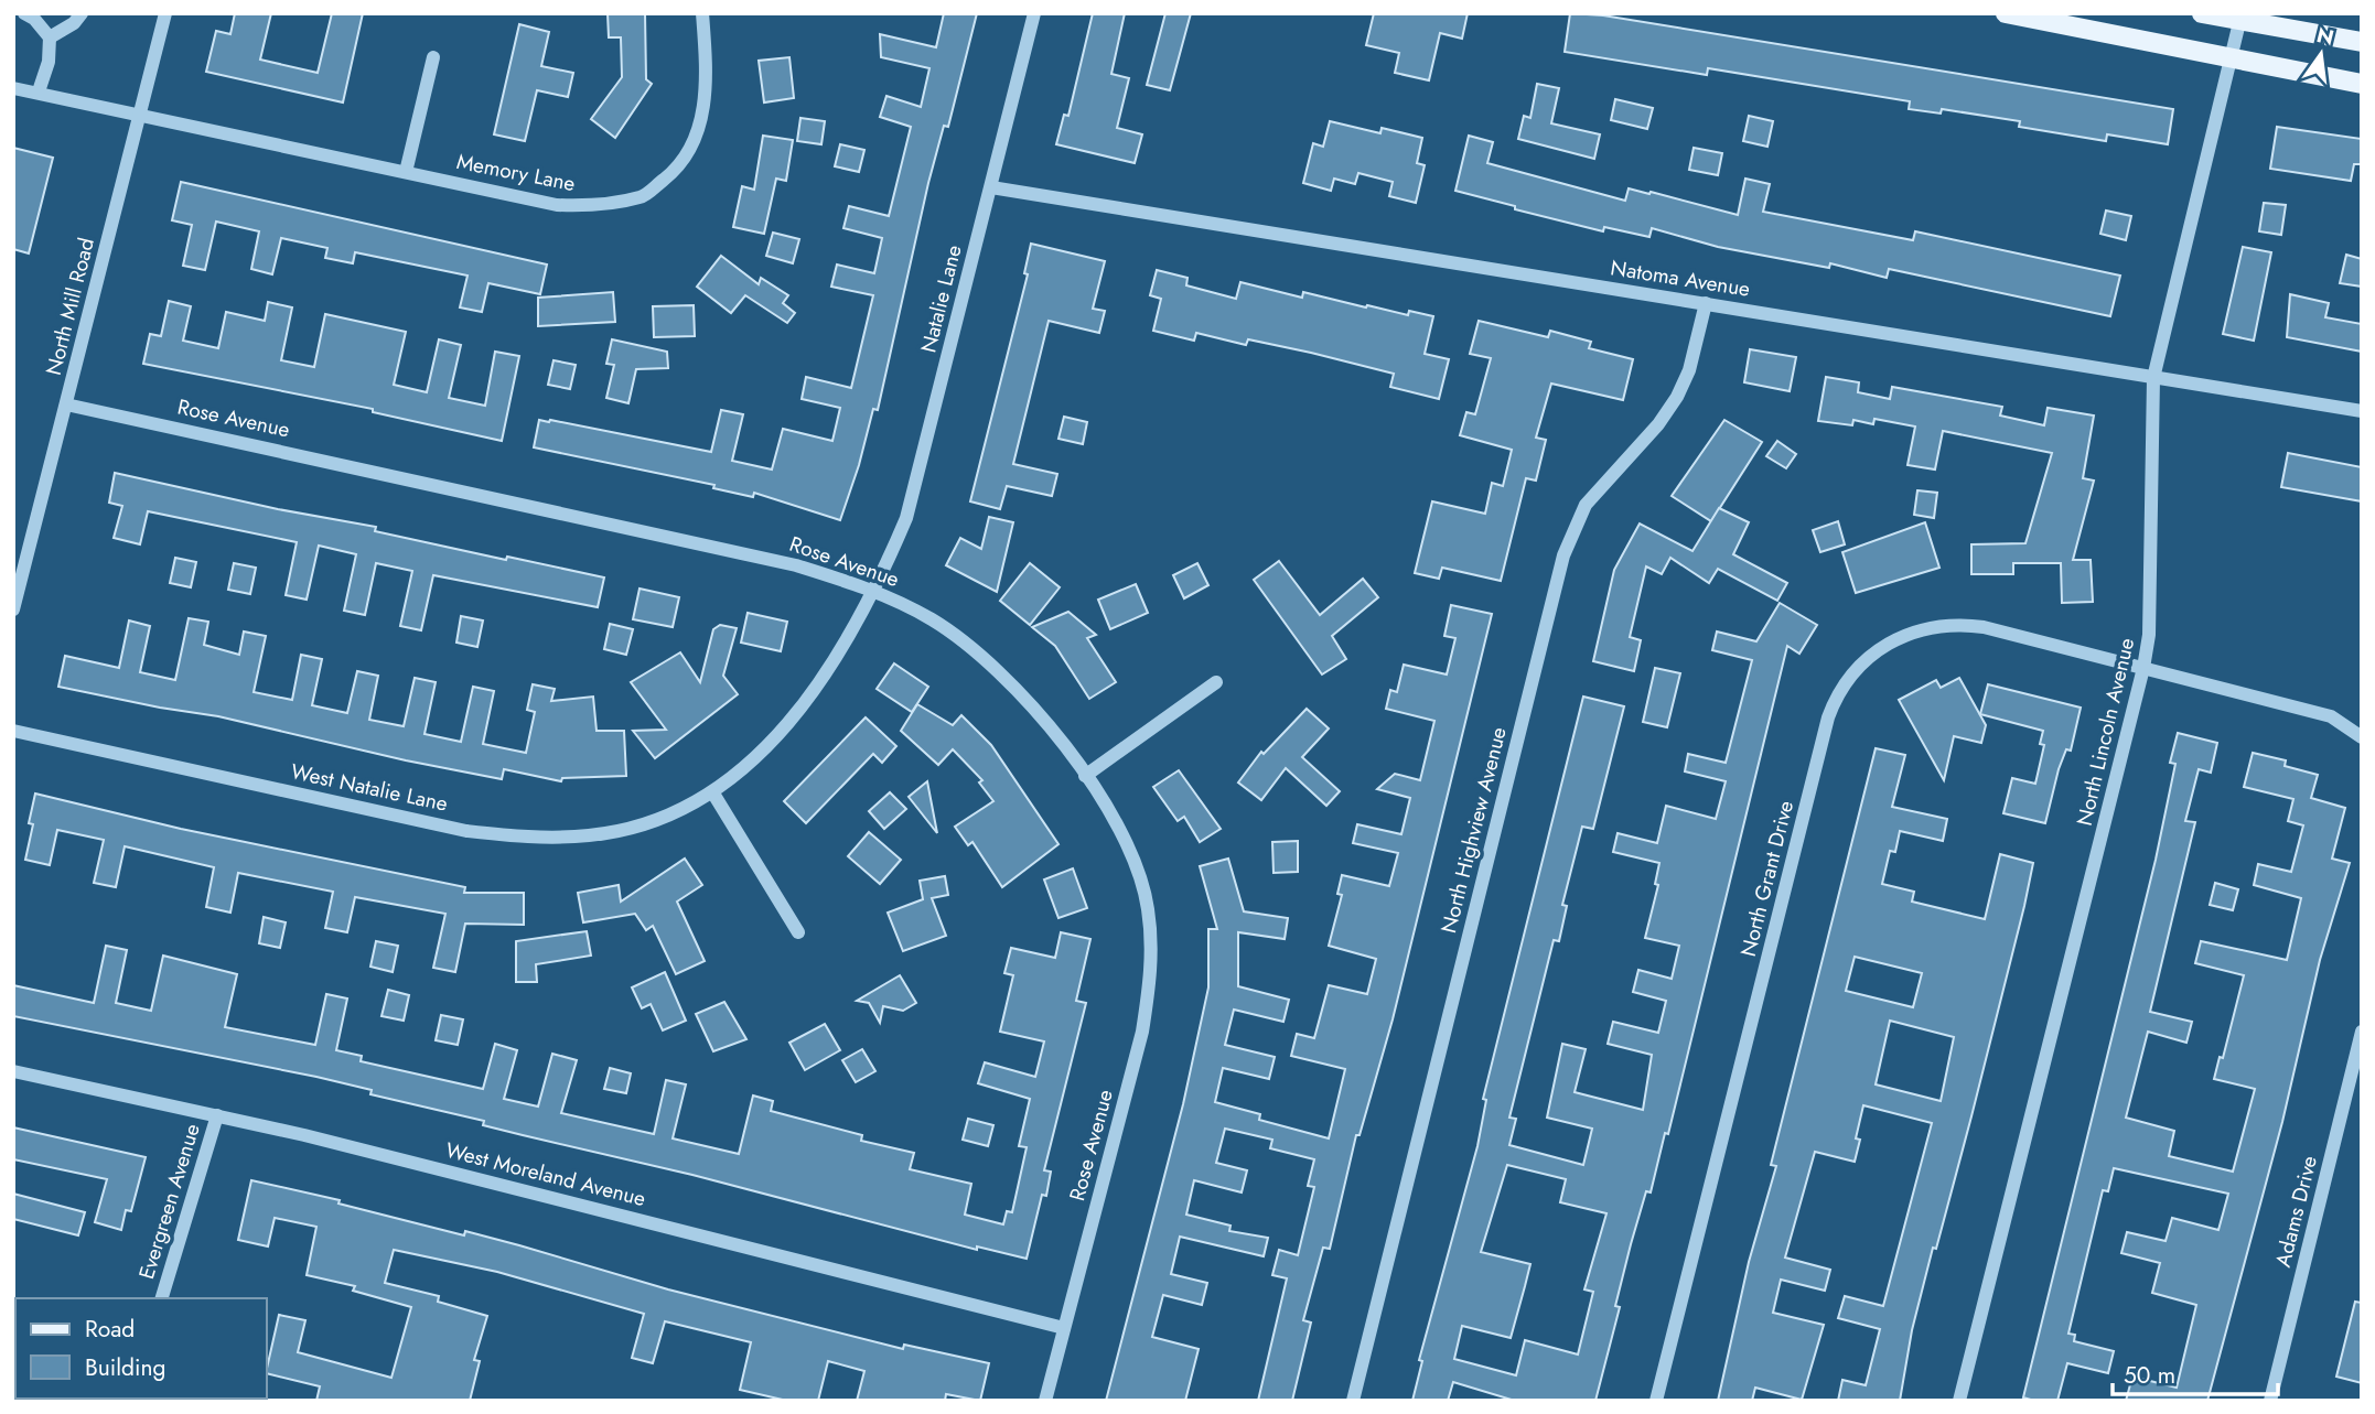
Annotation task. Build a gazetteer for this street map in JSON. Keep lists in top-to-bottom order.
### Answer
{
  "streets": {
    "street": [
      "Memory Lane",
      "Natoma Avenue",
      "Natalie Lane",
      "North Mill Road",
      "Rose Avenue",
      "North Lincoln Avenue",
      "West Natalie Lane",
      "North Highview Avenue",
      "North Grant Drive",
      "West Moreland Avenue",
      "Evergreen Avenue",
      "Adams Drive"
    ]
  },
  "crossings": [
    ["Memory Lane", "North Mill Road"],
    ["Natoma Avenue", "Natalie Lane"],
    ["Natoma Avenue", "North Lincoln Avenue"],
    ["Natoma Avenue", "North Highview Avenue"],
    ["Natalie Lane", "Rose Avenue"],
    ["Natalie Lane", "West Natalie Lane"],
    ["North Mill Road", "Rose Avenue"],
    ["Rose Avenue", "West Natalie Lane"],
    ["Rose Avenue", "West Moreland Avenue"],
    ["North Lincoln Avenue", "North Grant Drive"],
    ["West Moreland Avenue", "Evergreen Avenue"]
  ],
  "legend": ["Road", "Building"],
  "scale_bar": "50 m",
  "north": "top"
}
